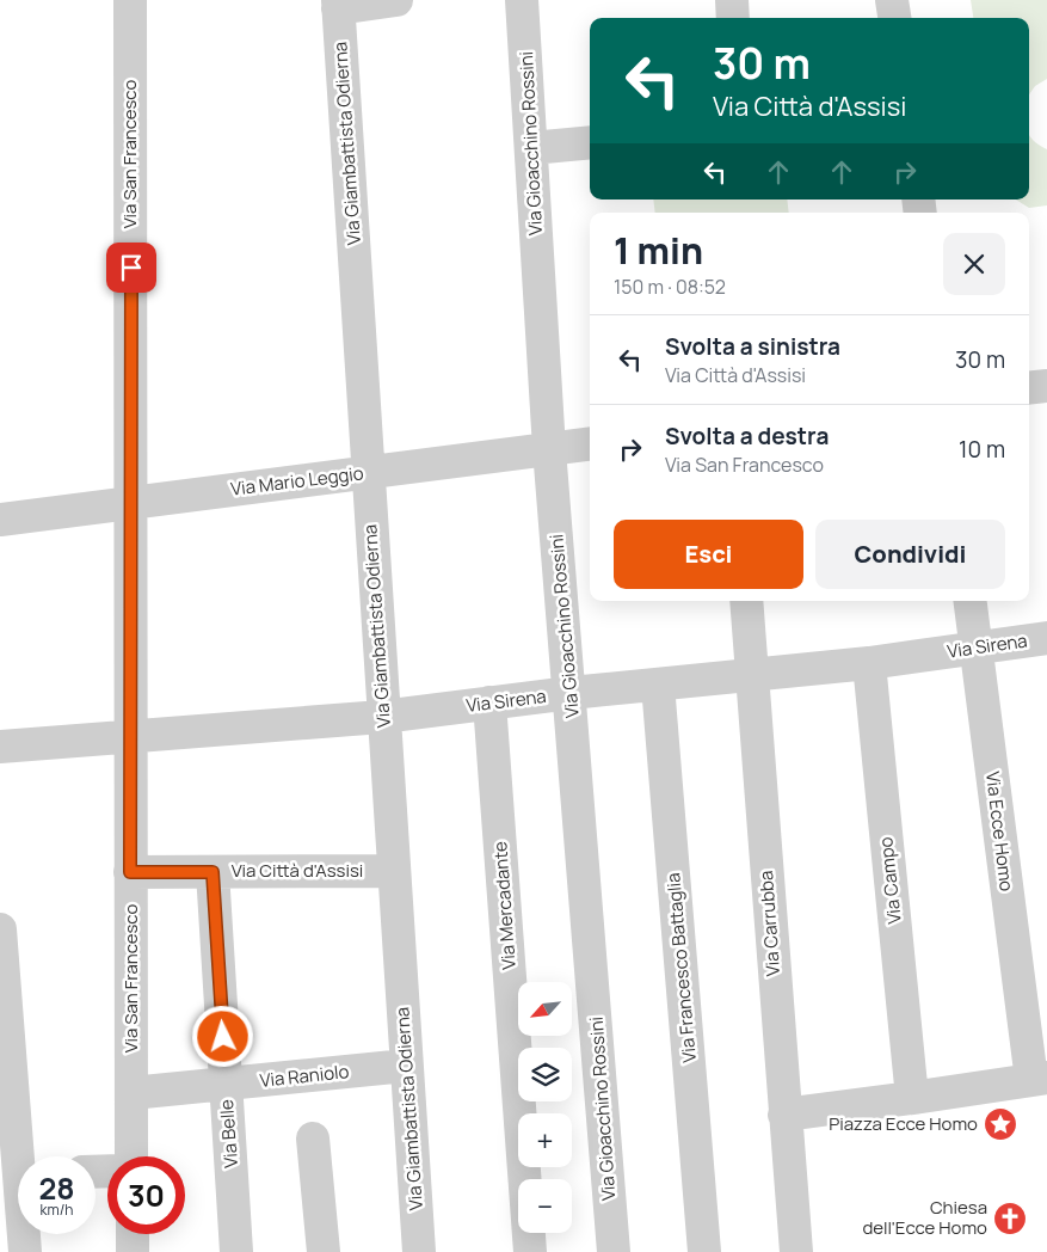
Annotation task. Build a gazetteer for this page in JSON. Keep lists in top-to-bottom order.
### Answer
{
  "streets": {
    "street": [
      "Via Giambattista Odierna",
      "Via Gioacchino Rossini",
      "Via San Francesco",
      "Via Mario Leggio",
      "Via Sirena",
      "Via Ecce Homo",
      "Via Città d'Assisi",
      "Via Campo",
      "Via Mercadante",
      "Via Carrubba",
      "Via Francesco Battaglia",
      "Via Raniolo",
      "Via Belle"
    ]
  },
  "crossings": [
    ["Via Giambattista Odierna", "Via Mario Leggio"],
    ["Via Giambattista Odierna", "Via Sirena"],
    ["Via Giambattista Odierna", "Via Città d'Assisi"],
    ["Via Giambattista Odierna", "Via Raniolo"],
    ["Via Gioacchino Rossini", "Via Mario Leggio"],
    ["Via Gioacchino Rossini", "Via Sirena"],
    ["Via San Francesco", "Via Mario Leggio"],
    ["Via San Francesco", "Via Sirena"],
    ["Via San Francesco", "Via Città d'Assisi"],
    ["Via San Francesco", "Via Raniolo"],
    ["Via Sirena", "Via Ecce Homo"],
    ["Via Sirena", "Via Campo"],
    ["Via Sirena", "Via Mercadante"],
    ["Via Sirena", "Via Carrubba"],
    ["Via Sirena", "Via Francesco Battaglia"],
    ["Via Città d'Assisi", "Via Belle"],
    ["Via Raniolo", "Via Belle"]
  ],
  "places": {
    "place": ["Piazza Ecce Homo"],
    "church": ["Chiesa dell'Ecce Homo"]
  },
  "north": "bottom left",
  "page": {
    "turn": ["30 m", "Via Città d'Assisi"],
    "heading": ["1 min", "150 m · 08:52"],
    "list": [
      {
        "name": "Svolta a sinistra",
        "note": "Via Città d'Assisi",
        "value": "30 m"
      },
      {
        "name": "Svolta a destra",
        "note": "Via San Francesco",
        "value": "10 m"
      }
    ],
    "buttons": ["Esci", "Condividi"],
    "map_buttons": ["+", "−"],
    "speed": "28 km/h",
    "limit": "30"
  }
}
